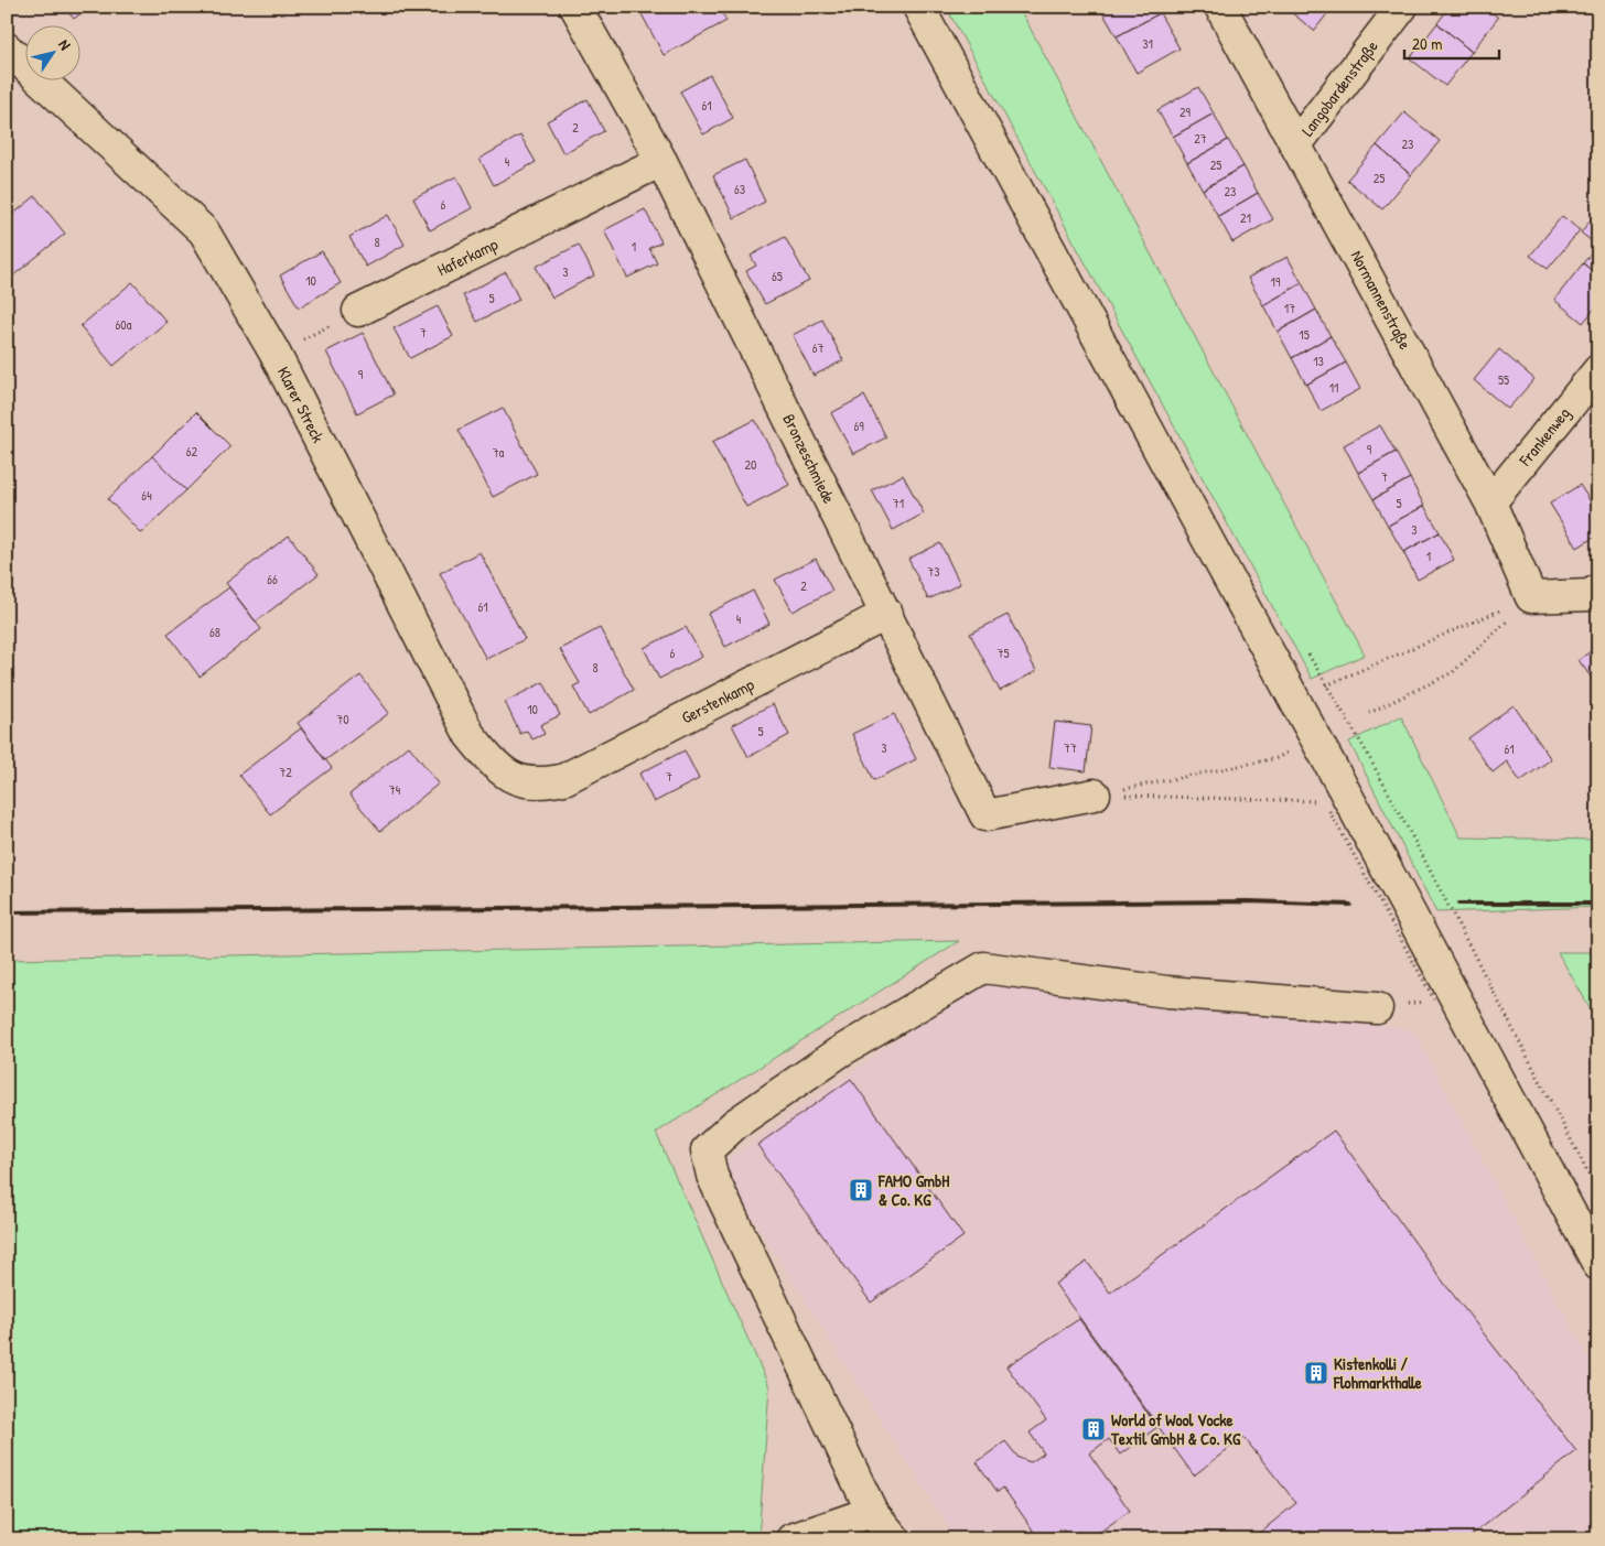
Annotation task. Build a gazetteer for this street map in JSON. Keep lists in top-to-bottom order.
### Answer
{
  "streets": {
    "street": [
      "Langobardenstraße",
      "Haferkamp",
      "Normannenstraße",
      "Klarer Streck",
      "Frankenweg",
      "Bronzeschmiede",
      "Gerstenkamp"
    ]
  },
  "crossings": [
    ["Langobardenstraße", "Normannenstraße"],
    ["Haferkamp", "Bronzeschmiede"],
    ["Normannenstraße", "Frankenweg"],
    ["Klarer Streck", "Gerstenkamp"],
    ["Bronzeschmiede", "Gerstenkamp"]
  ],
  "places": {
    "building": ["FAMO GmbH & Co. KG", "Kistenkolli / Flohmarkthalle", "World of Wool Vocke Textil GmbH & Co. KG"]
  },
  "house_numbers": [
    "31",
    "61",
    "29",
    "2",
    "27",
    "23",
    "4",
    "25",
    "25",
    "63",
    "23",
    "6",
    "21",
    "8",
    "1",
    "3",
    "65",
    "10",
    "19",
    "5",
    "17",
    "60a",
    "7",
    "15",
    "67",
    "13",
    "9",
    "55",
    "11",
    "69",
    "9",
    "62",
    "7a",
    "20",
    "7",
    "64",
    "71",
    "5",
    "3",
    "1",
    "73",
    "66",
    "2",
    "61",
    "4",
    "68",
    "6",
    "75",
    "8",
    "10",
    "70",
    "5",
    "3",
    "77",
    "61",
    "72",
    "7",
    "74"
  ],
  "scale_bar": "20 m",
  "north": "top right"
}
